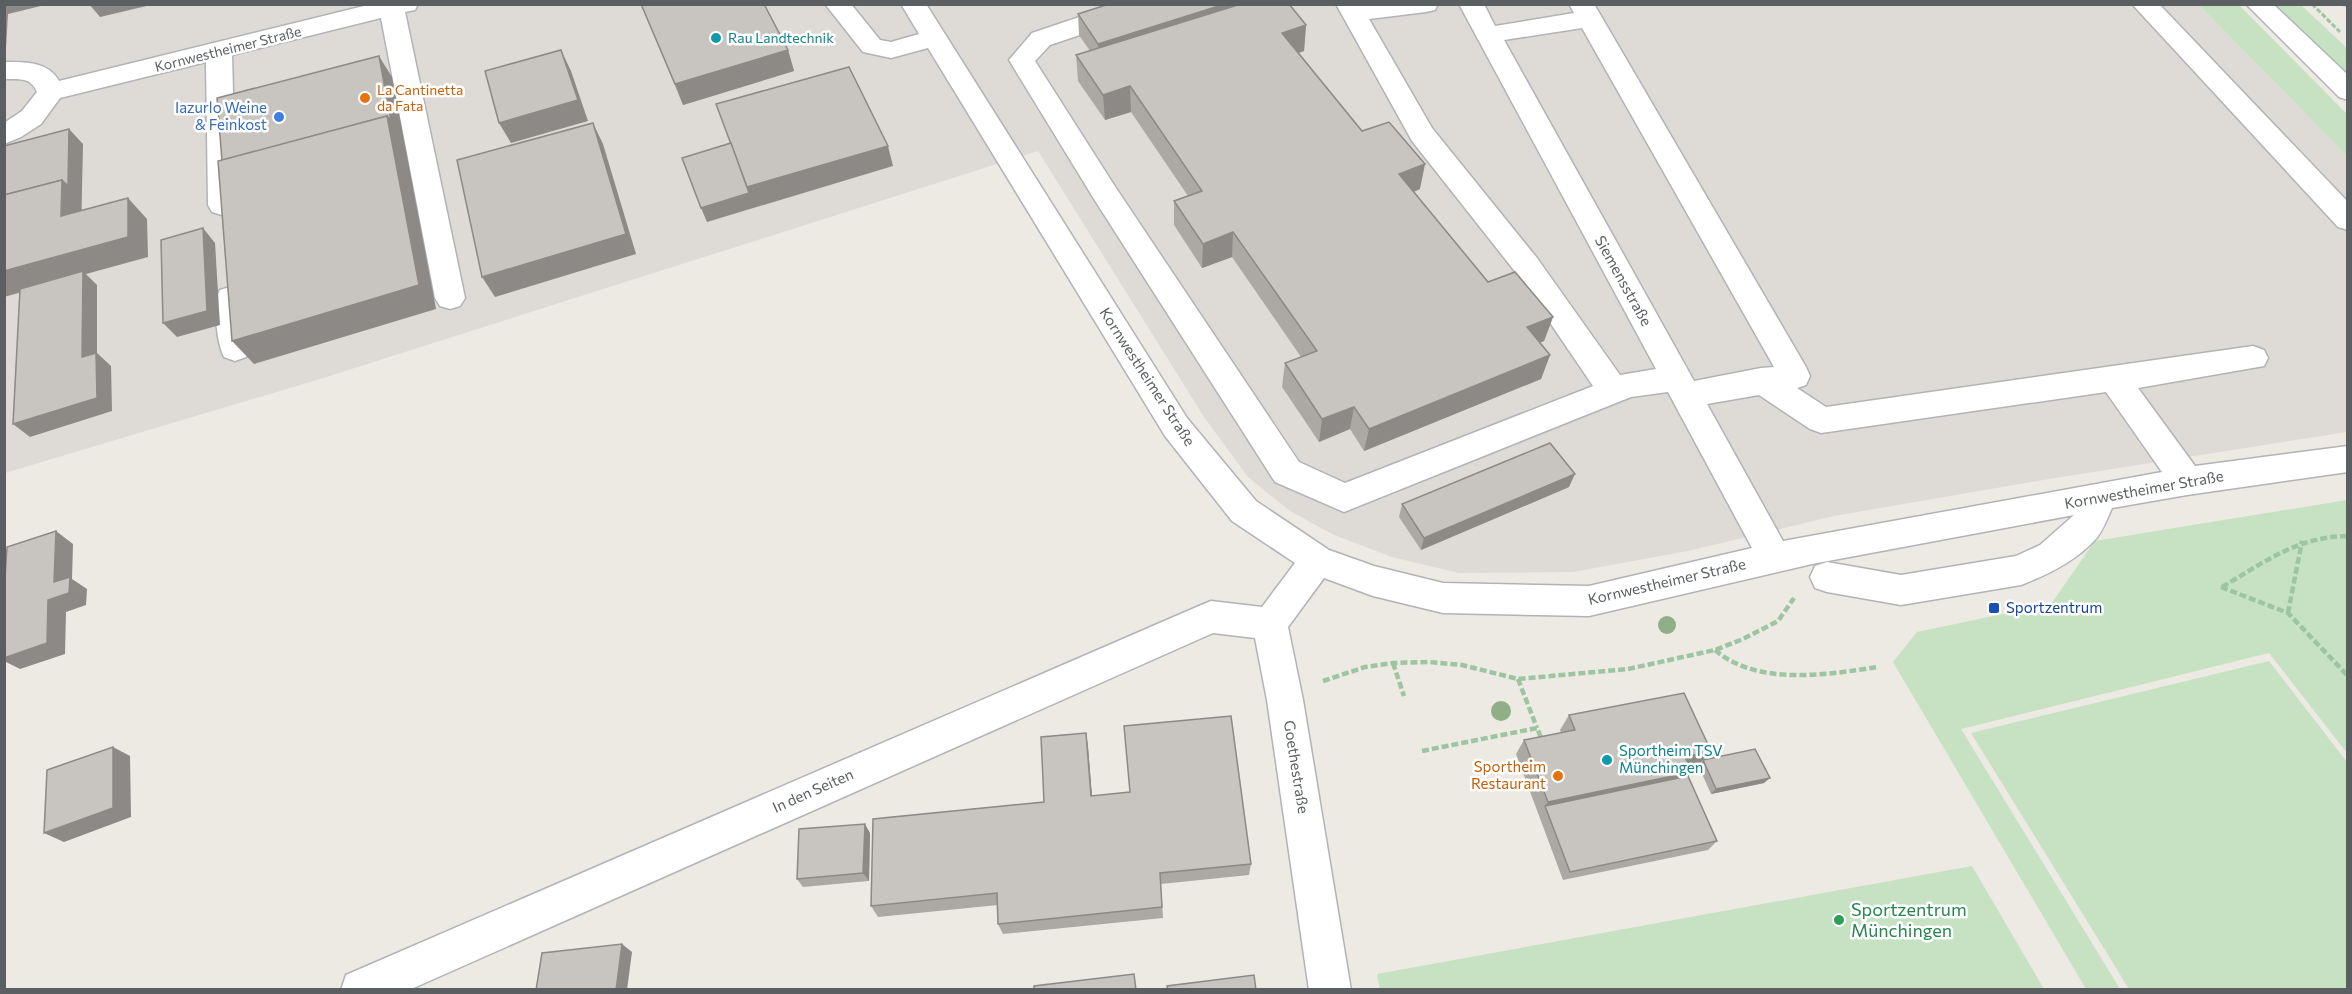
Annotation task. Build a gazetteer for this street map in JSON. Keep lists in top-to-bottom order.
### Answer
{
  "streets": {
    "street": [
      "Kornwestheimer Straße",
      "Siemensstraße",
      "Goethestraße",
      "In den Seiten"
    ]
  },
  "crossings": [
    ["Kornwestheimer Straße", "Siemensstraße"],
    ["Goethestraße", "In den Seiten"]
  ],
  "places": {
    "other": [
      "Rau Landtechnik",
      "La Cantinetta da Fata",
      "Iazurlo Weine & Feinkost",
      "Sportheim TSV Münchingen",
      "Sportheim Restaurant",
      "Sportzentrum Münchingen"
    ],
    "transit": ["Sportzentrum"]
  }
}
